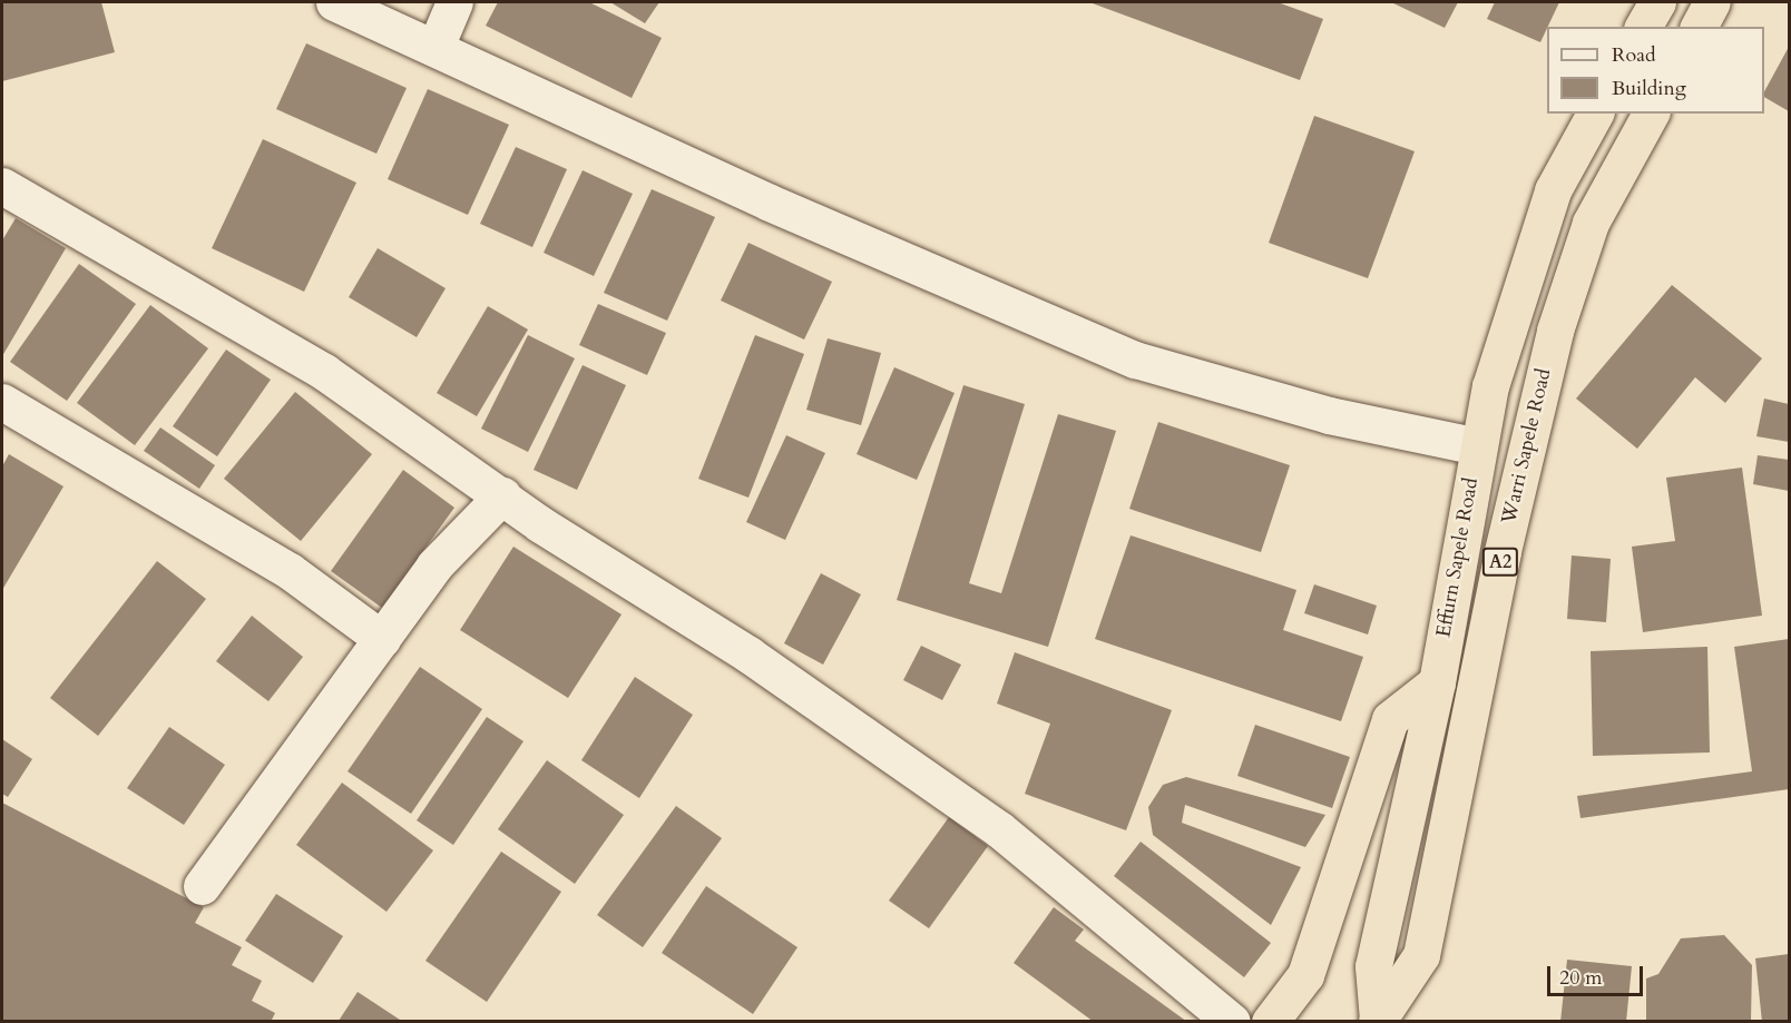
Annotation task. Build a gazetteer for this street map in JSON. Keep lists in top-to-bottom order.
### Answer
{
  "streets": {
    "highway": ["Warri Sapele Road", "Effurn Sapele Road", "A2"]
  },
  "crossings": [
    ["Warri Sapele Road", "Effurn Sapele Road"]
  ],
  "legend": ["Road", "Building"],
  "scale_bar": "20 m"
}
